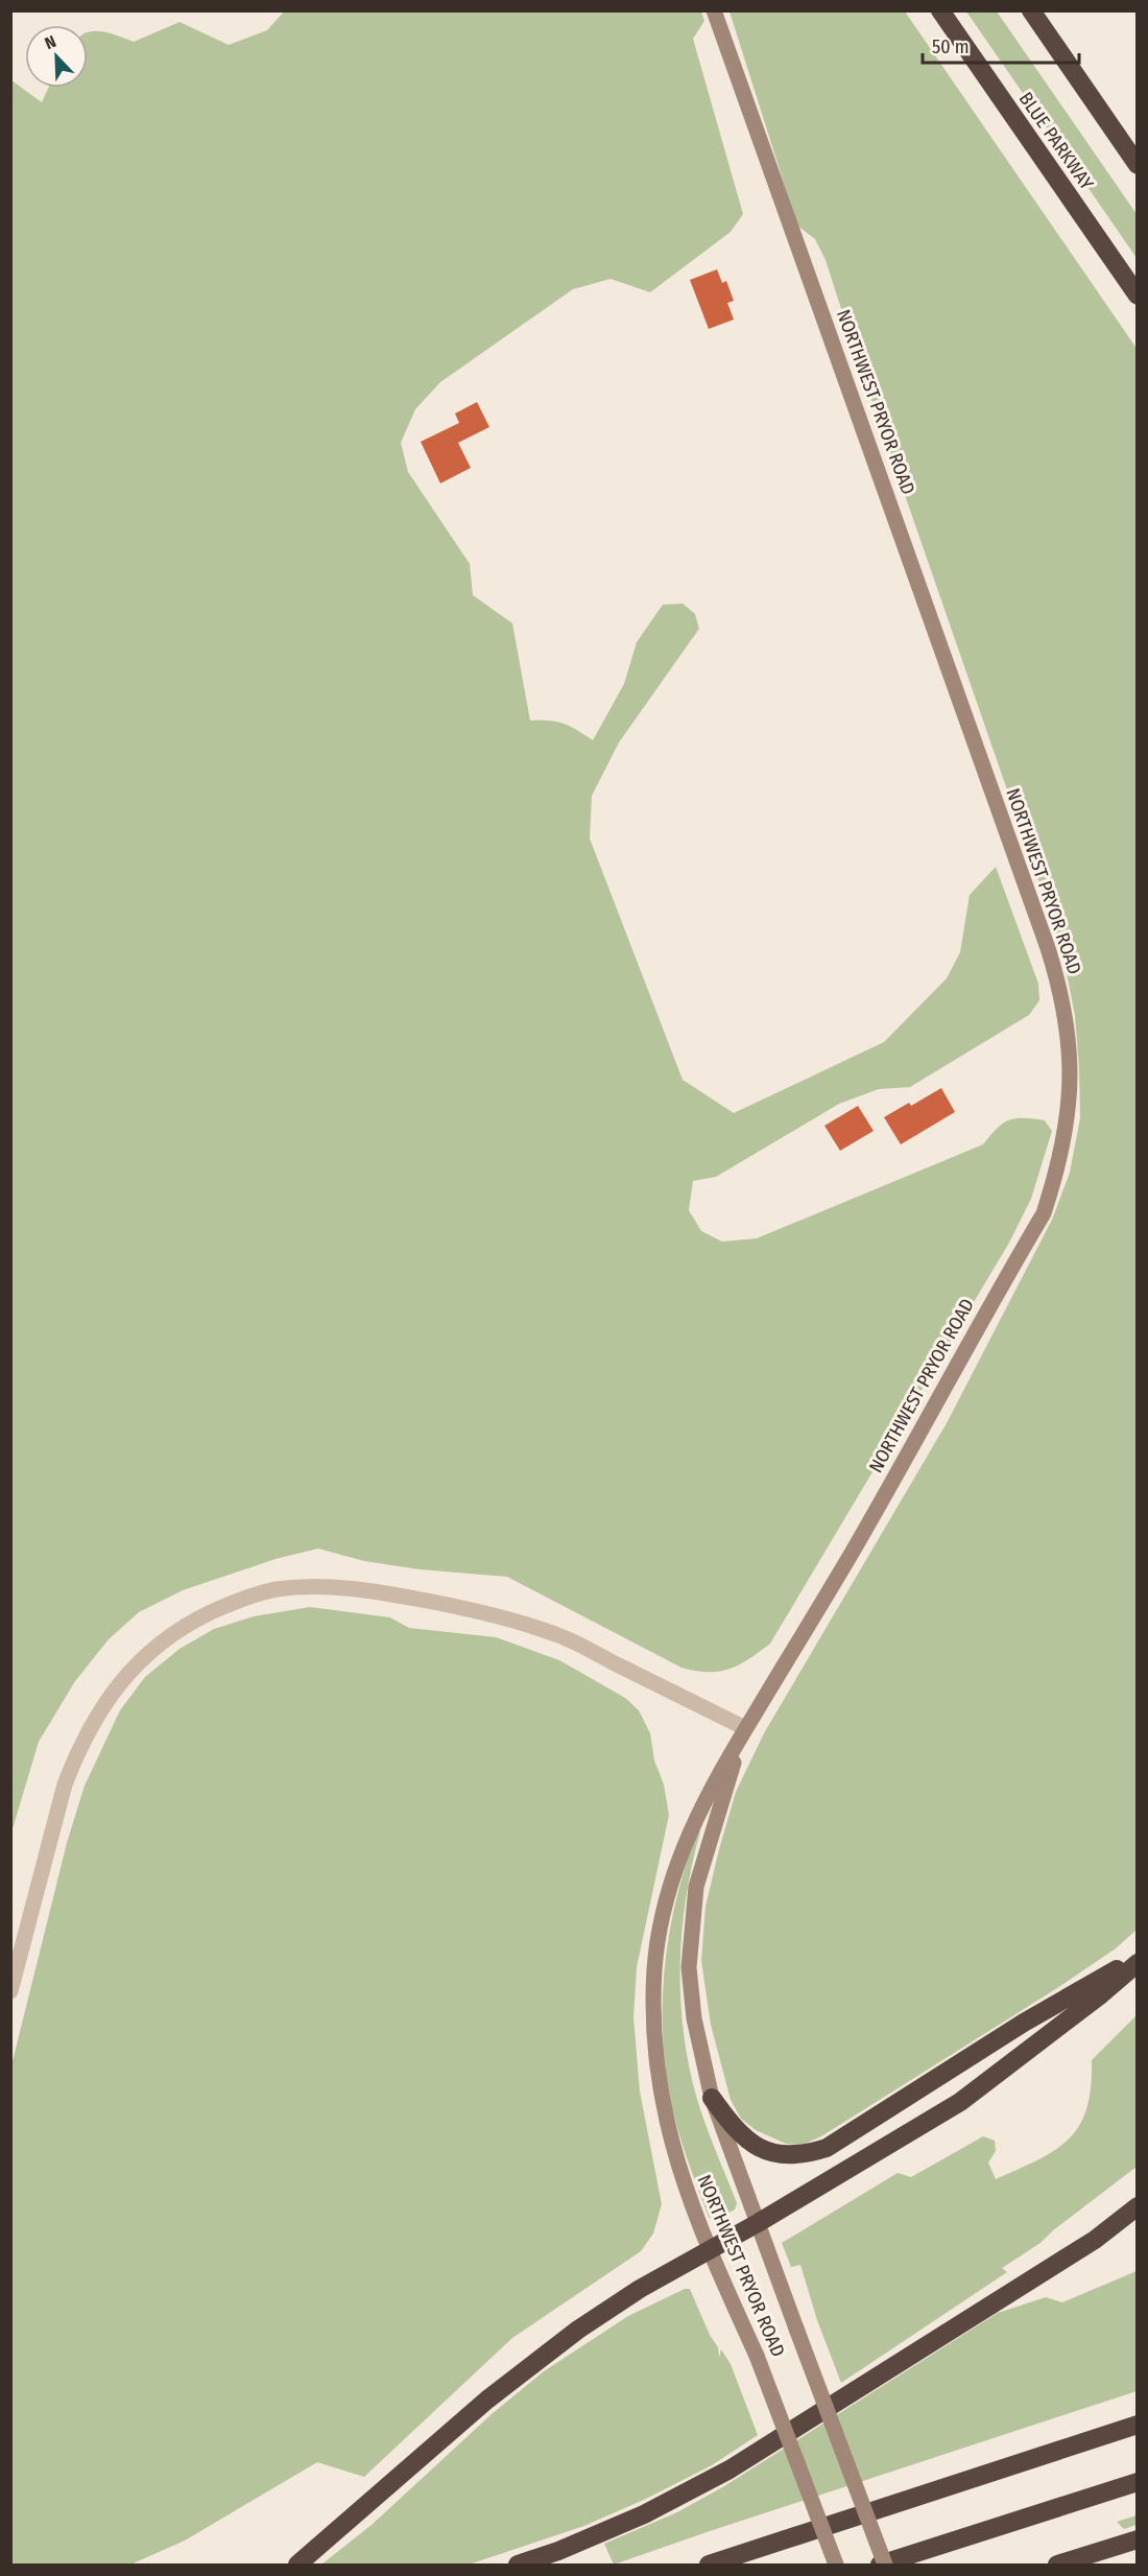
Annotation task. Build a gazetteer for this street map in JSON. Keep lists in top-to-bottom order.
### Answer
{
  "streets": {
    "highway": ["BLUE PARKWAY"],
    "main road": ["NORTHWEST PRYOR ROAD"]
  },
  "scale_bar": "50 m",
  "north": "top left"
}
